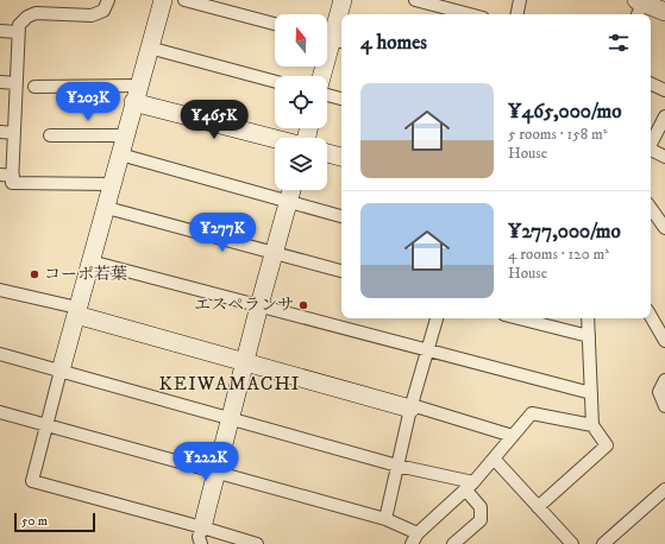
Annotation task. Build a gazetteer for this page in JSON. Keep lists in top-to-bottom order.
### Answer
{
  "districts": ["KEIWAMACHI"],
  "places": ["コーポ若葉", "エスペランサ"],
  "scale_bar": "50 m",
  "north": "top",
  "page": {
    "heading": "4 homes",
    "list": [
      {
        "name": "¥465,000/mo",
        "note": "5 rooms · 158 m² · House"
      },
      {
        "name": "¥277,000/mo",
        "note": "4 rooms · 120 m² · House"
      }
    ],
    "price": [
      "¥203K",
      "¥465K",
      "¥277K",
      "¥222K"
    ],
    "scale": "50 m"
  }
}
